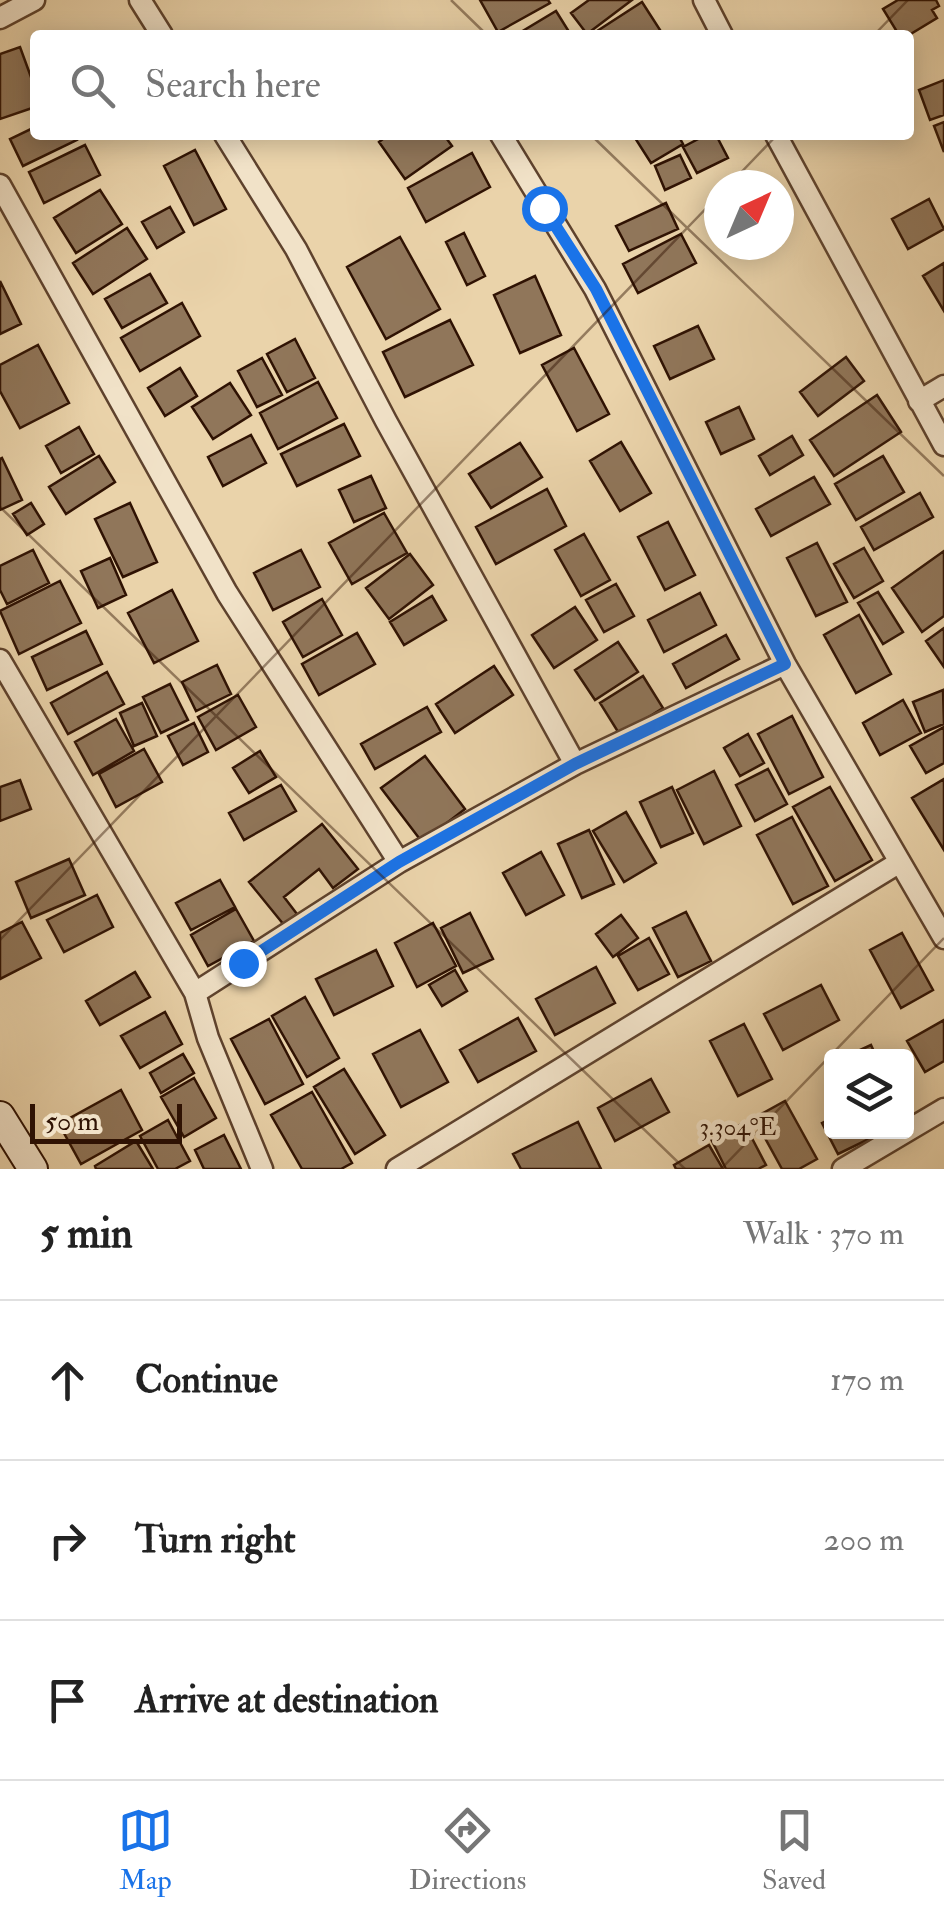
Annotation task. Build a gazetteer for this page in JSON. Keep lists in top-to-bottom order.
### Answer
{
  "scale_bar": "50 m",
  "north": "top right",
  "page": {
    "search": "Search here",
    "scale": "50 m",
    "heading": ["5 min", "Walk · 370 m"],
    "list": [
      ["Continue", "170 m"],
      ["Turn right", "200 m"],
      "Arrive at destination"
    ],
    "nav": ["Map", "Directions", "Saved"]
  },
  "coordinates": ["3.304°E"]
}
